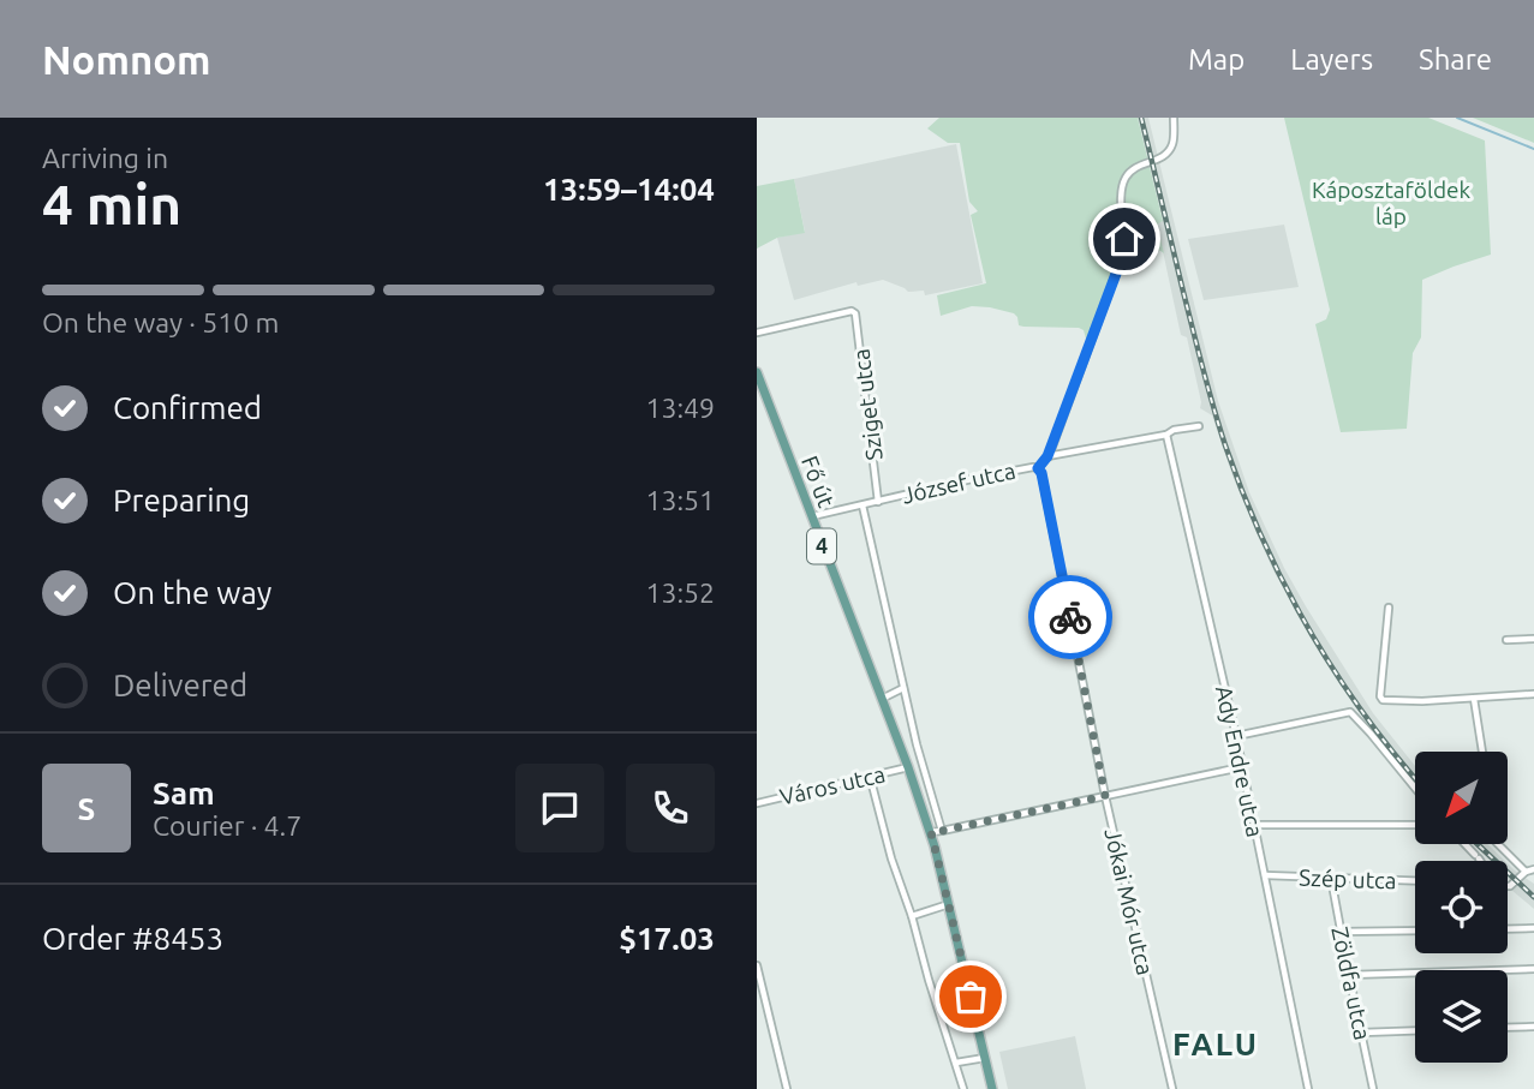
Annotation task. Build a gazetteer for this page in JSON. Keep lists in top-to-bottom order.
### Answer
{
  "streets": {
    "main road": ["Fő út", "4"],
    "street": [
      "Sziget utca",
      "József utca",
      "Ady Endre utca",
      "Város utca",
      "Szép utca",
      "Jókai Mór utca",
      "Zöldfa utca"
    ]
  },
  "crossings": [
    ["Sziget utca", "József utca"],
    ["Fő út", "József utca"],
    ["Fő út", "Város utca"],
    ["József utca", "Jókai Mór utca"],
    ["Ady Endre utca", "Szép utca"],
    ["Szép utca", "Zöldfa utca"]
  ],
  "districts": ["FALU"],
  "parks": ["Káposztaföldek láp"],
  "north": "bottom left",
  "page": {
    "header": "Nomnom",
    "nav": ["Map", "Layers", "Share"],
    "heading": ["4 min", "Arriving in", "13:59–14:04"],
    "panel": [
      "Sam",
      "Courier · 4.7",
      "Order #8453",
      "$17.03"
    ],
    "bar": "On the way · 510 m",
    "list": [
      ["Confirmed", "13:49"],
      ["Preparing", "13:51"],
      ["On the way", "13:52"],
      "Delivered"
    ],
    "round": "S"
  }
}
